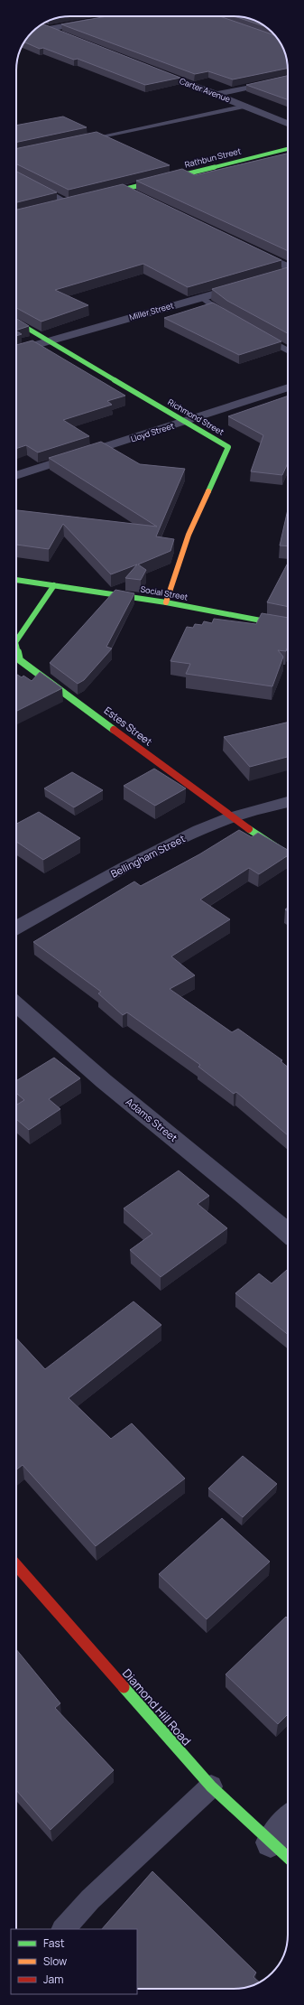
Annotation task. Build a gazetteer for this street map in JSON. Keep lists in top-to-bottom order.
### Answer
{
  "streets": {
    "street": [
      "Carter Avenue",
      "Rathbun Street",
      "Miller Street",
      "Richmond Street",
      "Lloyd Street",
      "Social Street",
      "Estes Street",
      "Bellingham Street",
      "Adams Street",
      "Diamond Hill Road"
    ]
  },
  "crossings": [
    ["Miller Street", "Richmond Street"],
    ["Richmond Street", "Lloyd Street"],
    ["Richmond Street", "Social Street"],
    ["Social Street", "Estes Street"],
    ["Estes Street", "Bellingham Street"]
  ],
  "legend": ["Fast", "Slow", "Jam"]
}
